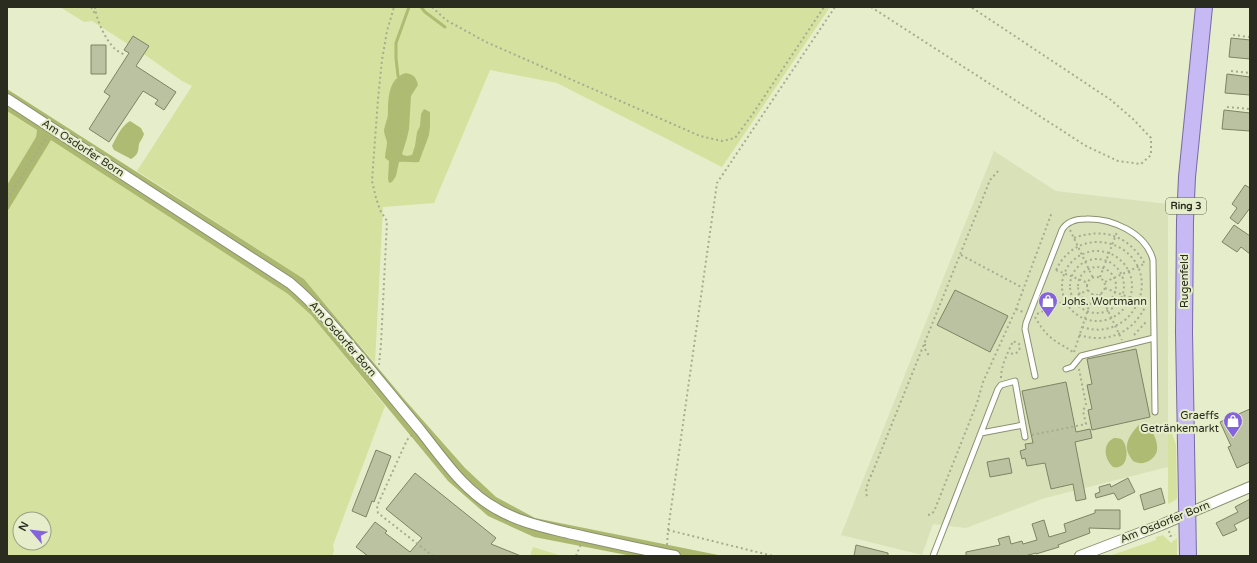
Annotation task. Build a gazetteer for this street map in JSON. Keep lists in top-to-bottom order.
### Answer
{
  "streets": {
    "main road": ["Ring 3", "Rugenfeld"],
    "street": ["Am Osdorfer Born"]
  },
  "crossings": [
    ["Am Osdorfer Born", "Rugenfeld"]
  ],
  "places": {
    "shop": ["Johs. Wortmann", "Graeffs Getränkemarkt"]
  },
  "north": "top left"
}
